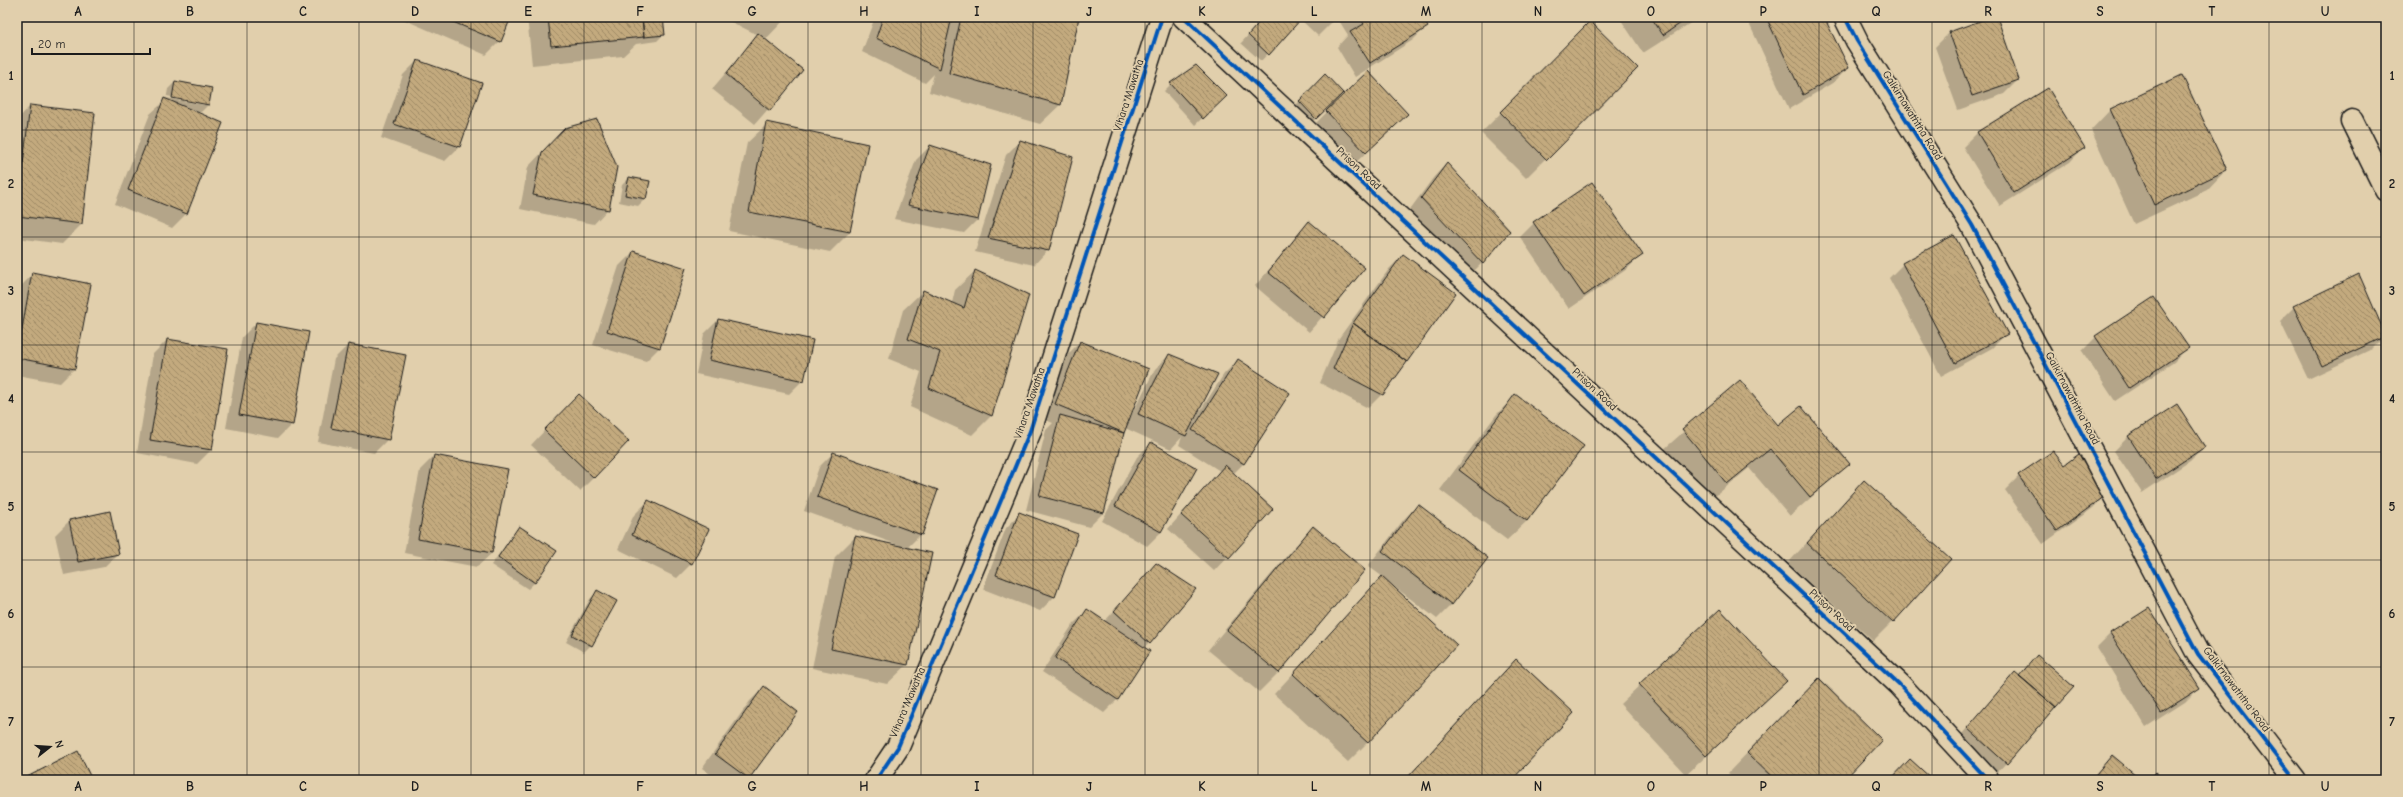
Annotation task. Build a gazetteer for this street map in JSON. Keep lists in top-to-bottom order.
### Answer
{
  "streets": {
    "street": ["Vihara Mawatha", "Galkirnawaththa Road", "Prison Road"]
  },
  "scale_bar": "20 m",
  "north": "right",
  "grid": {
    "columns": [
      "A",
      "B",
      "C",
      "D",
      "E",
      "F",
      "G",
      "H",
      "I",
      "J",
      "K",
      "L",
      "M",
      "N",
      "O",
      "P",
      "Q",
      "R",
      "S",
      "T",
      "U"
    ],
    "rows": [
      "1",
      "2",
      "3",
      "4",
      "5",
      "6",
      "7"
    ]
  }
}
